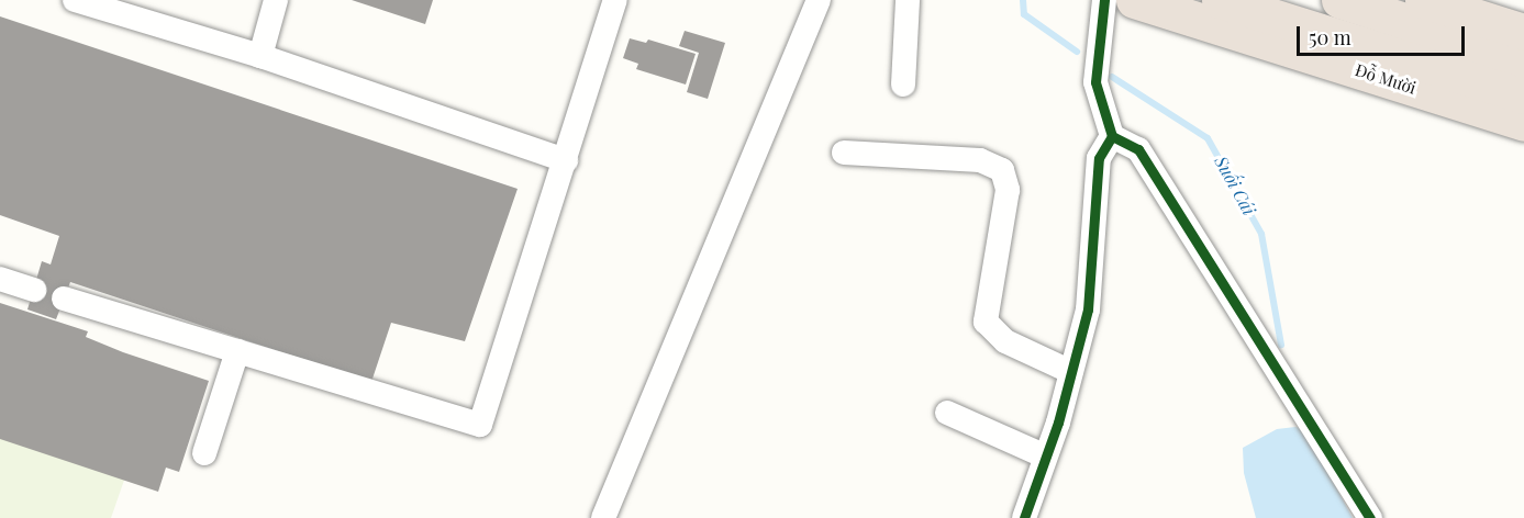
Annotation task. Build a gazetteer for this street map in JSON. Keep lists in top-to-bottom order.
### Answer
{
  "streets": {
    "highway": ["Đỗ Mười"]
  },
  "water": ["Suối Cái"],
  "scale_bar": "50 m"
}
